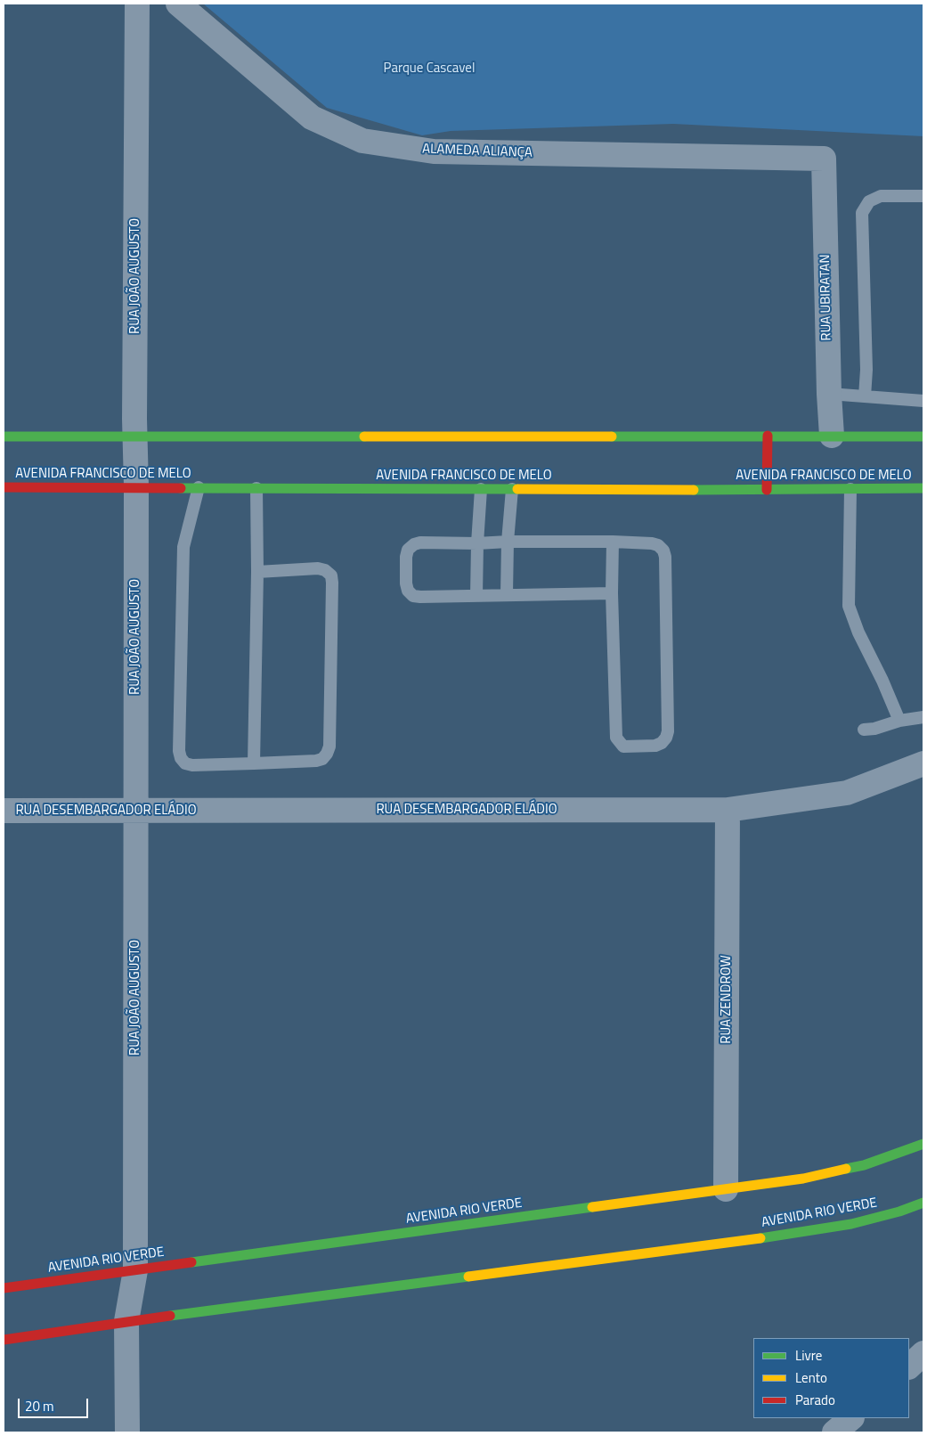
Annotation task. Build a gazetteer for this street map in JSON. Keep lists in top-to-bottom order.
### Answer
{
  "streets": {
    "street": [
      "ALAMEDA ALIANÇA",
      "RUA JOÃO AUGUSTO",
      "RUA UBIRATAN",
      "AVENIDA FRANCISCO DE MELO",
      "RUA DESEMBARGADOR ELÁDIO",
      "RUA ZENDROW",
      "AVENIDA RIO VERDE"
    ]
  },
  "crossings": [
    ["ALAMEDA ALIANÇA", "RUA UBIRATAN"],
    ["RUA JOÃO AUGUSTO", "AVENIDA FRANCISCO DE MELO"],
    ["RUA JOÃO AUGUSTO", "RUA DESEMBARGADOR ELÁDIO"],
    ["RUA JOÃO AUGUSTO", "AVENIDA RIO VERDE"],
    ["RUA DESEMBARGADOR ELÁDIO", "RUA ZENDROW"],
    ["RUA ZENDROW", "AVENIDA RIO VERDE"]
  ],
  "parks": ["Parque Cascavel"],
  "legend": ["Livre", "Lento", "Parado"],
  "scale_bar": "20 m"
}
